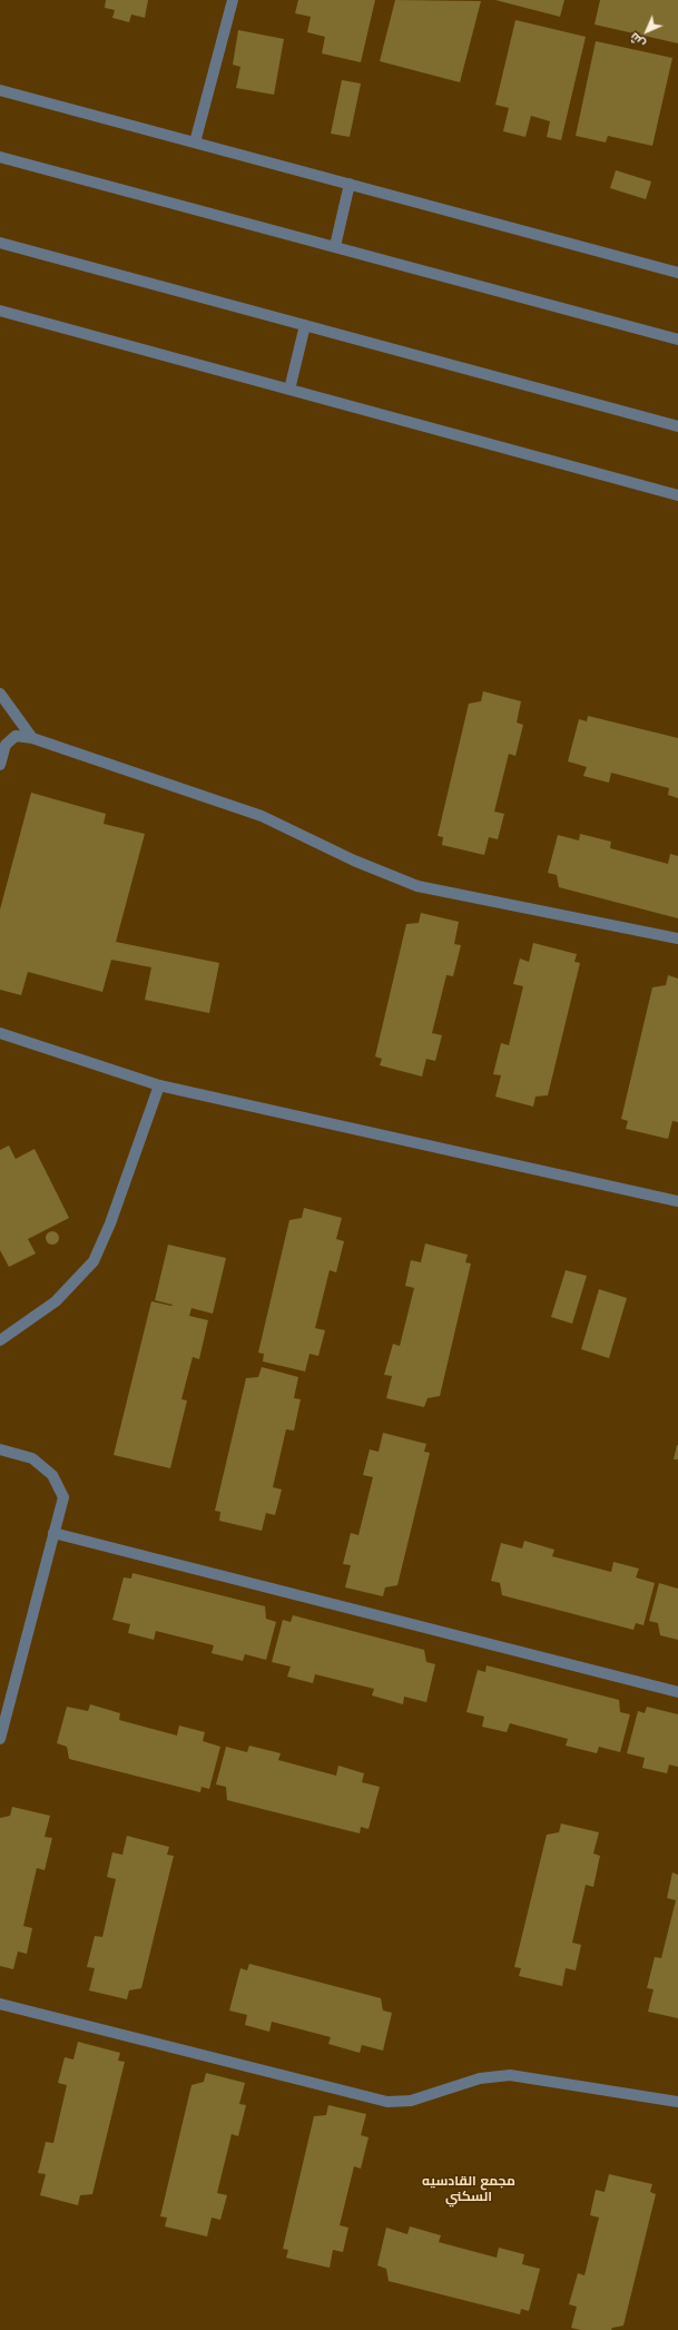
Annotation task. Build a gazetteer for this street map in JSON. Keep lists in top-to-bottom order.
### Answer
{
  "districts": ["مجمع القادسيه السكني"],
  "north": "bottom left"
}
